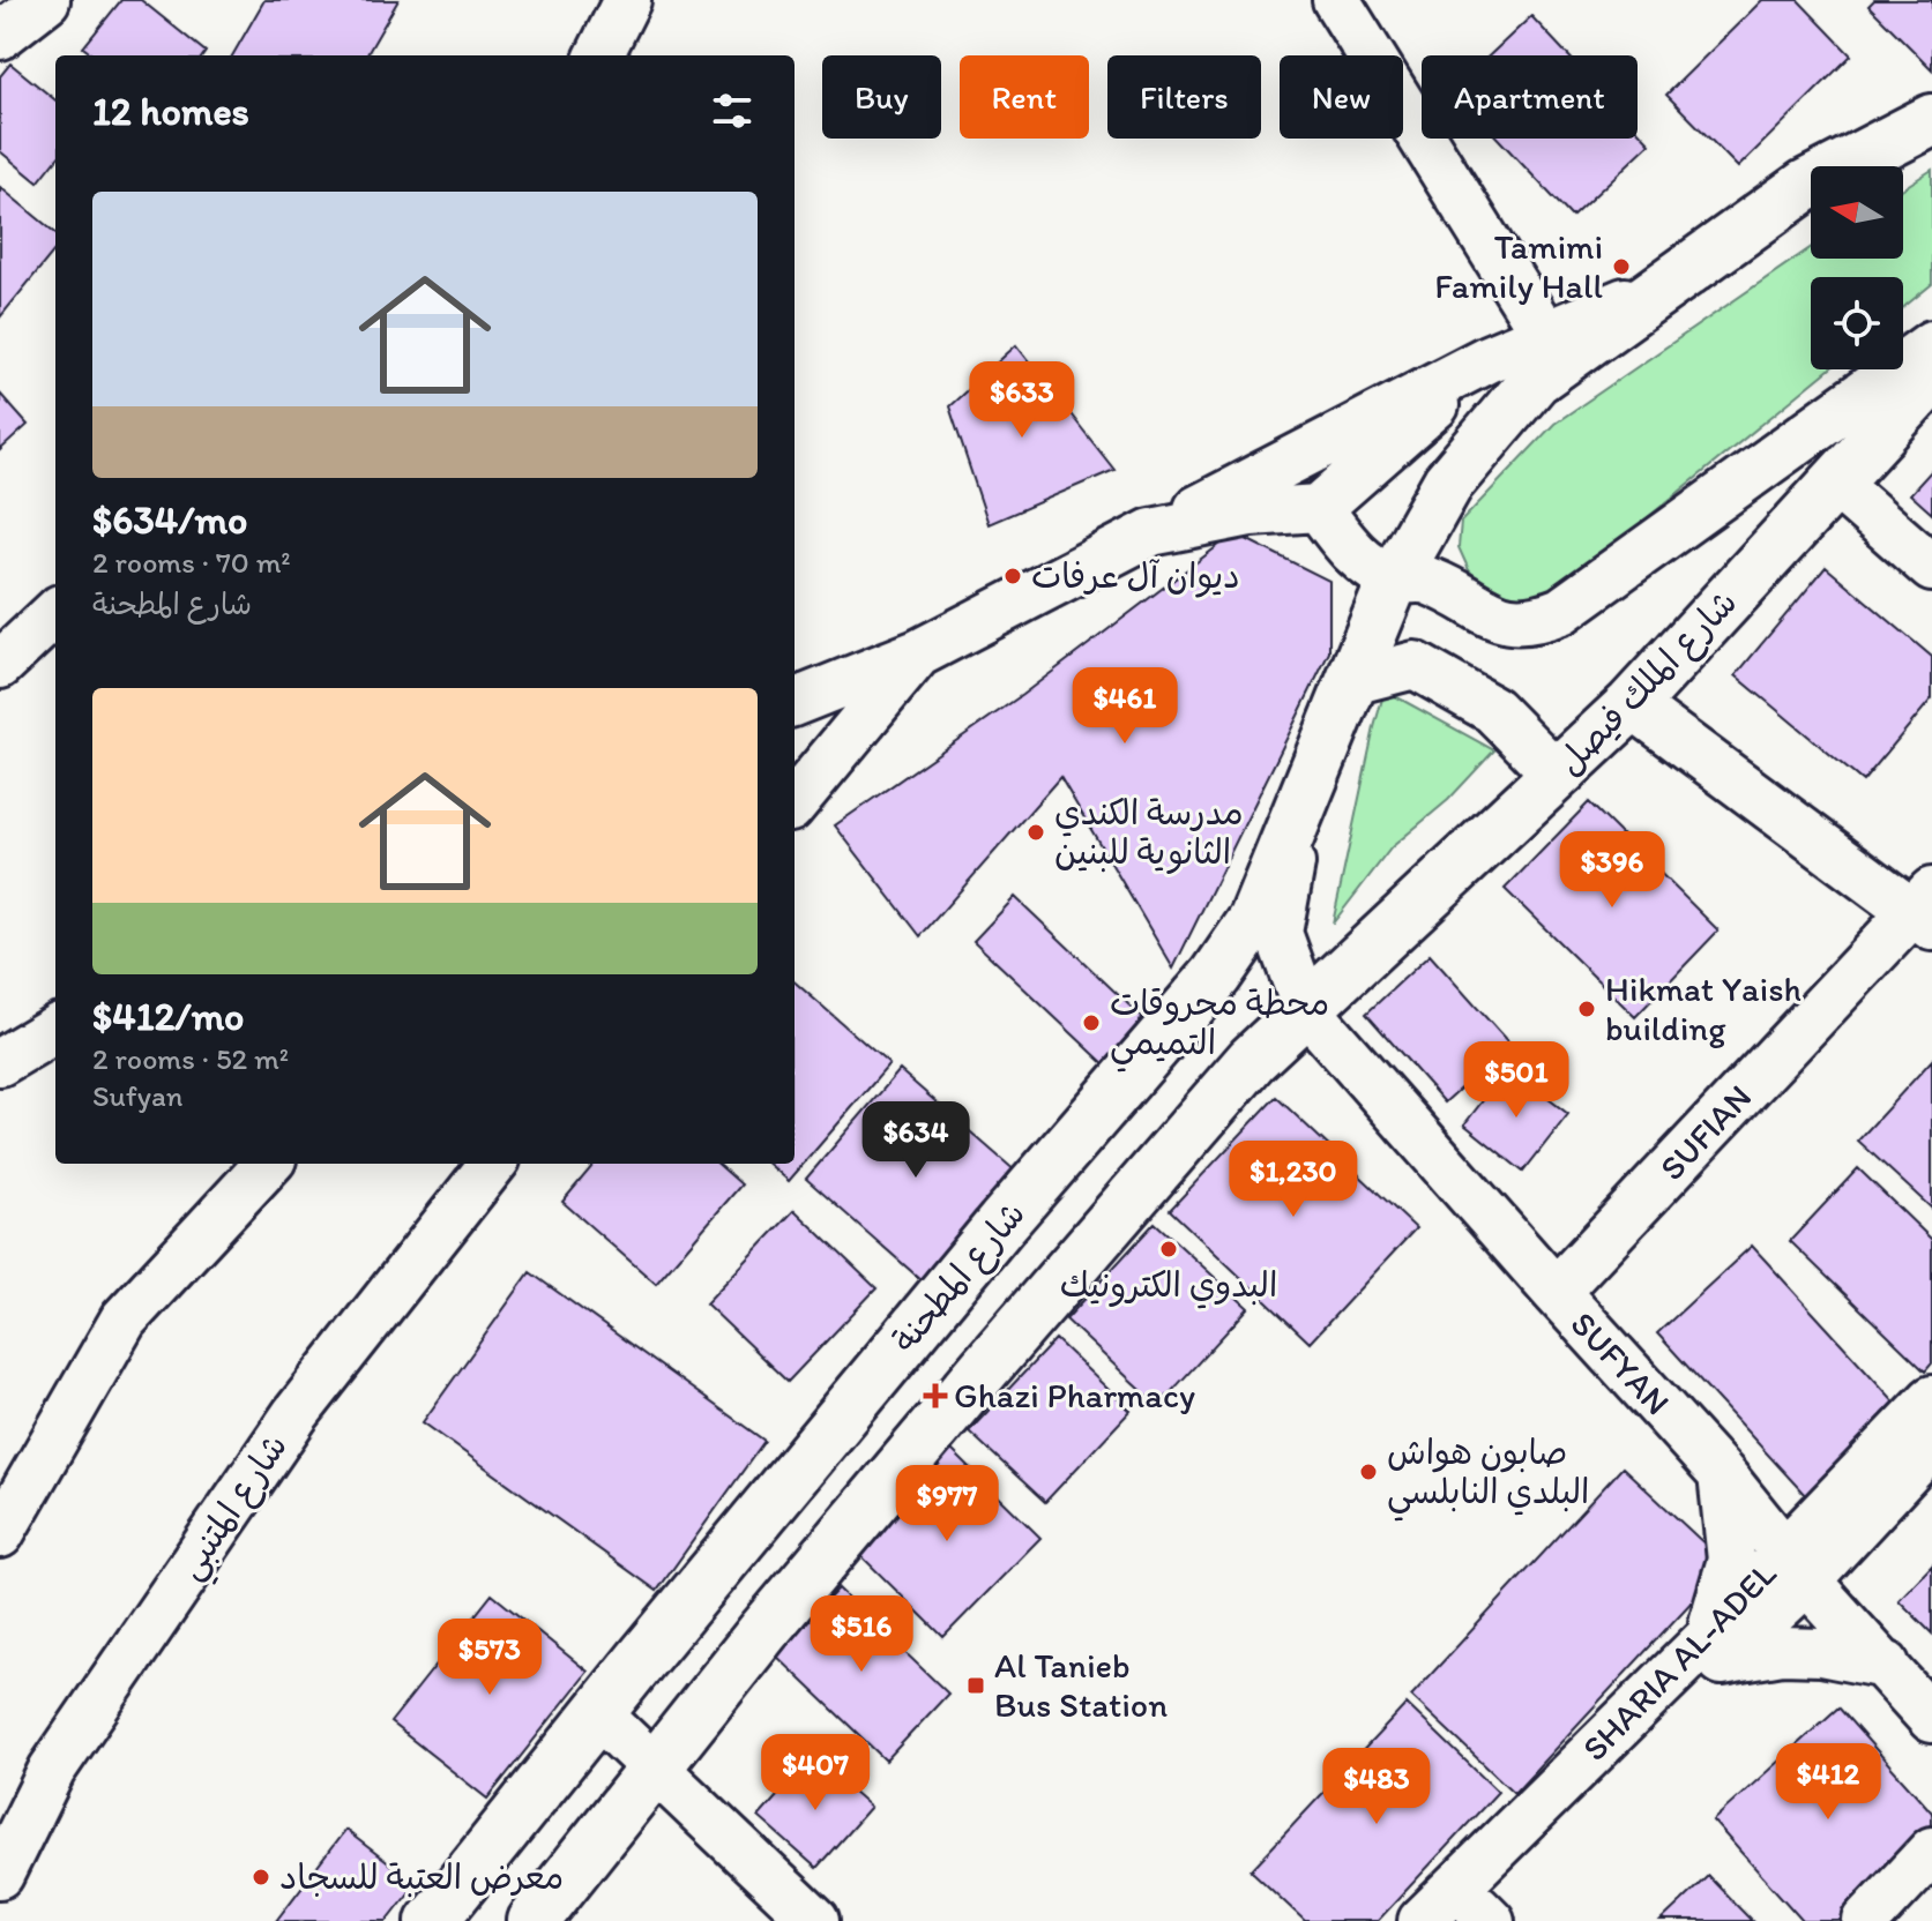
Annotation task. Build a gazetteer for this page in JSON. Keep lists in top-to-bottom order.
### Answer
{
  "streets": {
    "main road": ["شارع الملك فيصل", "شارع المطحنة"],
    "street": [
      "SUFIAN",
      "SUFYAN",
      "شارع المتنبي",
      "SHARIA AL-ADEL"
    ]
  },
  "crossings": [
    ["شارع الملك فيصل", "SUFYAN"],
    ["SUFIAN", "SUFYAN"],
    ["SUFYAN", "SHARIA AL-ADEL"]
  ],
  "places": {
    "other": [
      "Tamimi Family Hall",
      "ديوان آل عرفات",
      "مدرسة الكندي الثانوية للبنين",
      "Hikmat Yaish building",
      "محطة محروقات التميمي",
      "البدوي الكترونيك",
      "صابون هواش البلدي النابلسي",
      "معرض العتبة للسجاد"
    ],
    "health": ["Ghazi Pharmacy"],
    "transit": ["Al Tanieb Bus Station"]
  },
  "north": "left",
  "page": {
    "chip": [
      "Buy",
      "Rent",
      "Filters",
      "New",
      "Apartment"
    ],
    "heading": "12 homes",
    "list": [
      {
        "name": "$634/mo",
        "note": "2 rooms · 70 m² · شارع المطحنة"
      },
      {
        "name": "$412/mo",
        "note": "2 rooms · 52 m² · Sufyan"
      }
    ],
    "price": [
      "$633",
      "$461",
      "$396",
      "$501",
      "$634",
      "$1,230",
      "$977",
      "$516",
      "$573",
      "$407",
      "$412",
      "$483"
    ]
  }
}
